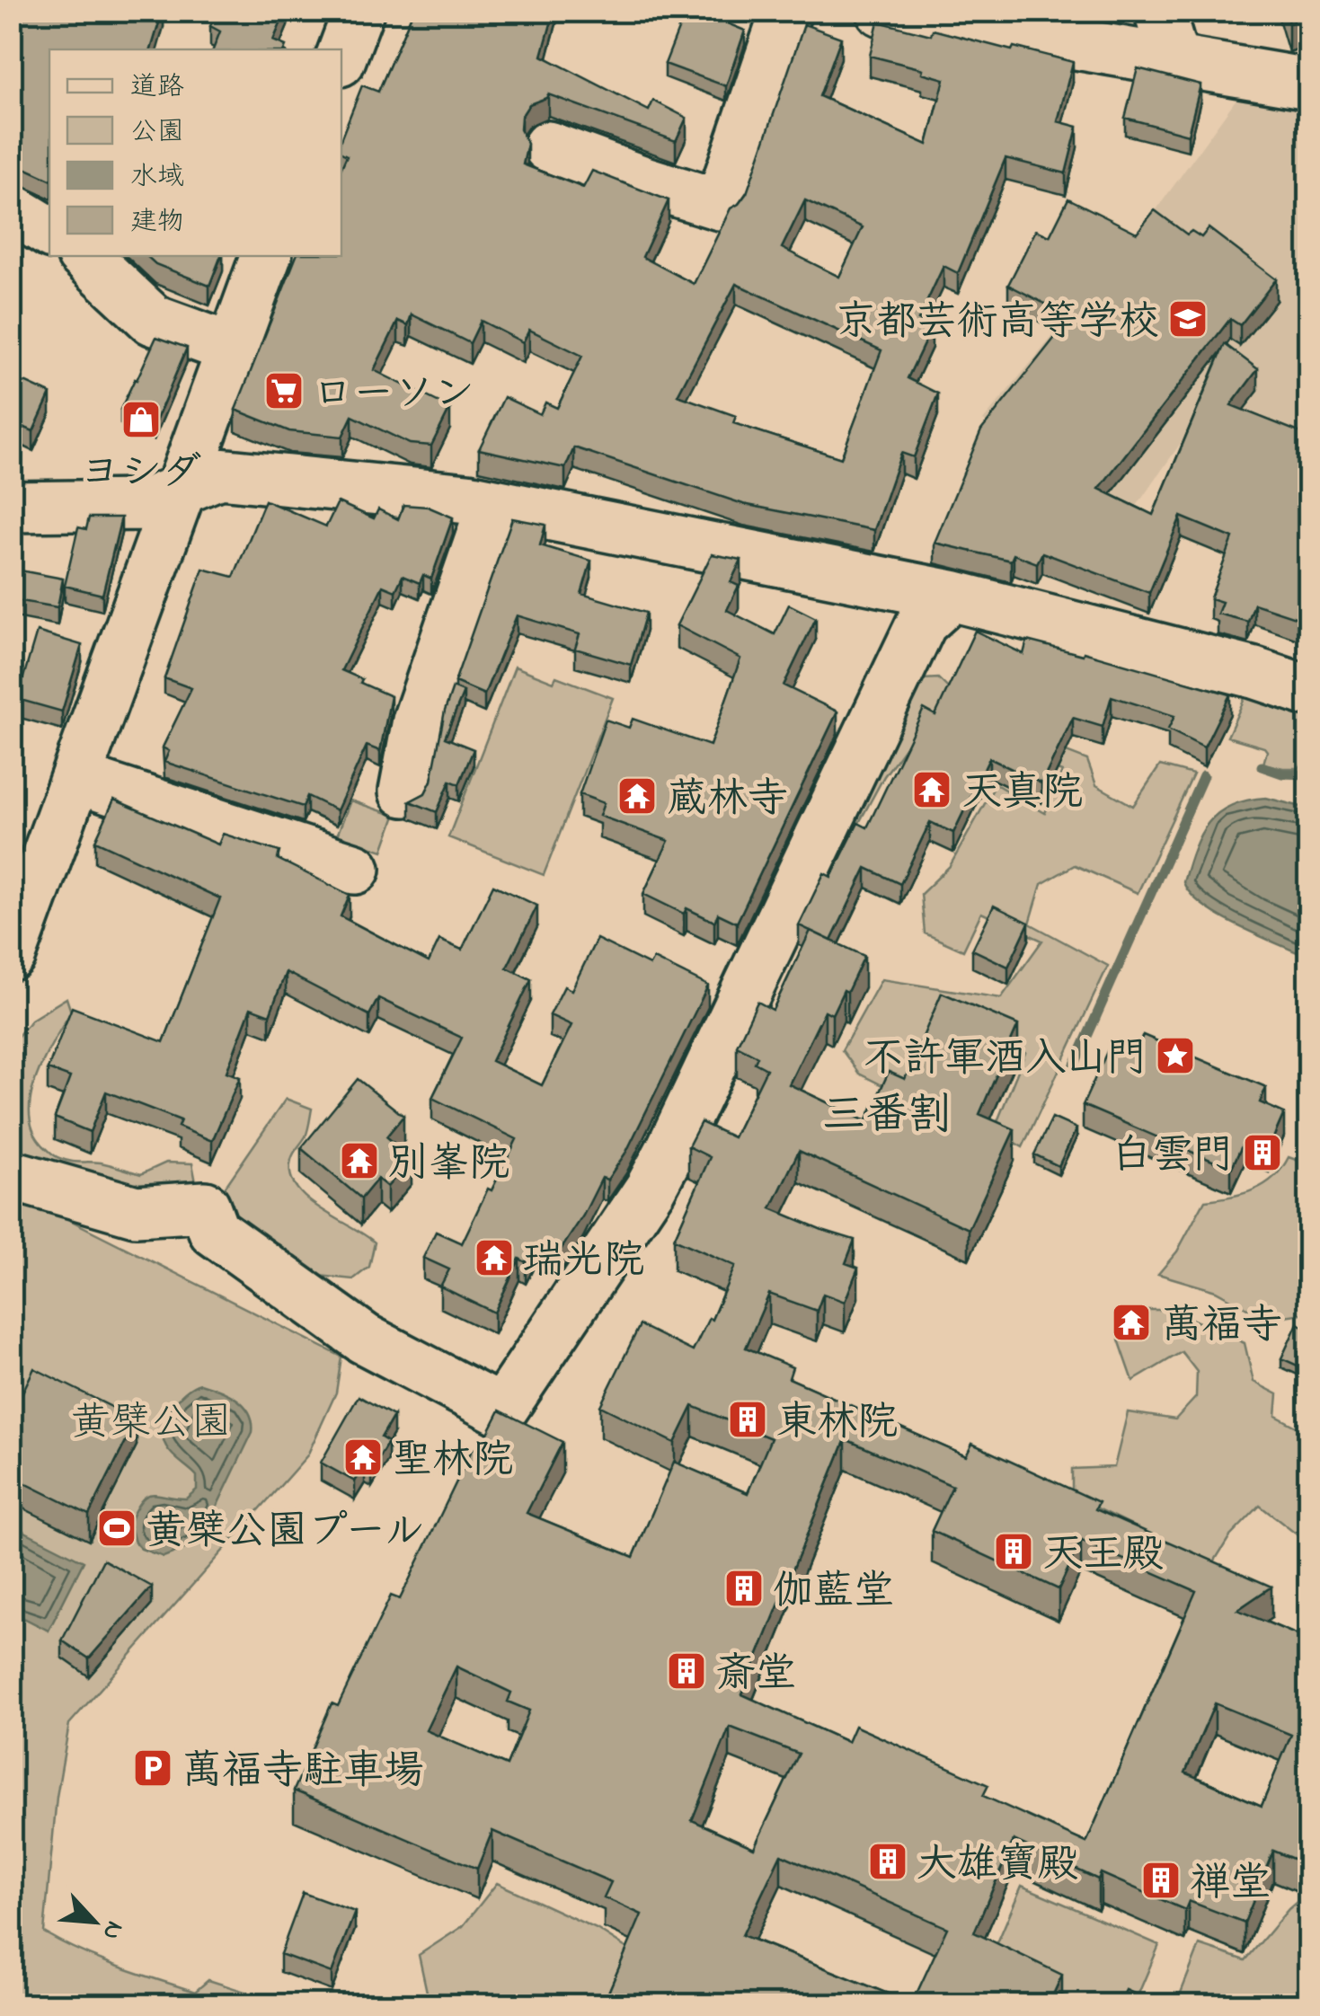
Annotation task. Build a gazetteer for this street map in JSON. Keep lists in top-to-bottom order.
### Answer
{
  "districts": ["三番割"],
  "parks": ["黄檗公園"],
  "places": {
    "school or university": ["京都芸術高等学校"],
    "supermarket": ["ローソン"],
    "shop": ["ヨシダ"],
    "temple": [
      "天真院",
      "蔵林寺",
      "別峯院",
      "瑞光院",
      "萬福寺",
      "聖林院"
    ],
    "place": ["不許軍酒入山門"],
    "building": [
      "白雲門",
      "東林院",
      "天王殿",
      "伽藍堂",
      "斎堂",
      "大雄寶殿",
      "禅堂"
    ],
    "sports": ["黄檗公園プール"],
    "parking": ["萬福寺駐車場"]
  },
  "legend": [
    "道路",
    "公園",
    "水域",
    "建物"
  ],
  "north": "bottom right"
}
